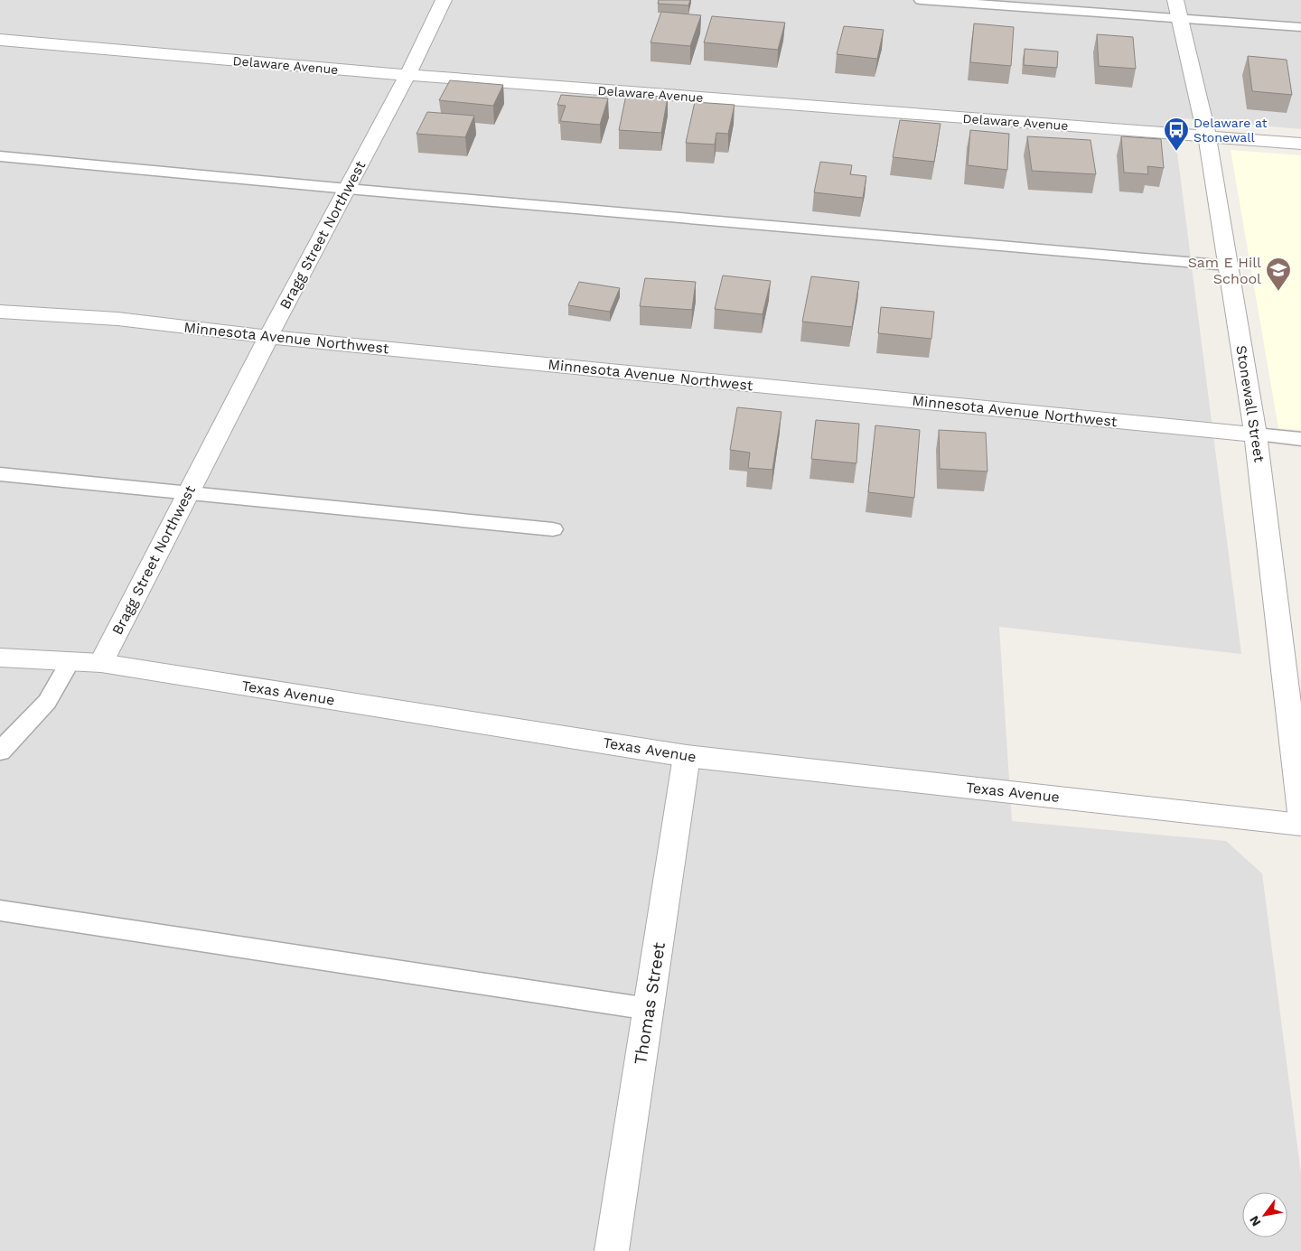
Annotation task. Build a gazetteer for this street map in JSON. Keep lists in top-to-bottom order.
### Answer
{
  "streets": {
    "street": [
      "Delaware Avenue",
      "Bragg Street Northwest",
      "Minnesota Avenue Northwest",
      "Stonewall Street",
      "Texas Avenue",
      "Thomas Street"
    ]
  },
  "crossings": [
    ["Delaware Avenue", "Bragg Street Northwest"],
    ["Delaware Avenue", "Stonewall Street"],
    ["Bragg Street Northwest", "Minnesota Avenue Northwest"],
    ["Bragg Street Northwest", "Texas Avenue"],
    ["Minnesota Avenue Northwest", "Stonewall Street"],
    ["Texas Avenue", "Thomas Street"]
  ],
  "places": {
    "bus stop": ["Delaware at Stonewall"],
    "school or university": ["Sam E Hill School"]
  },
  "north": "bottom left"
}
